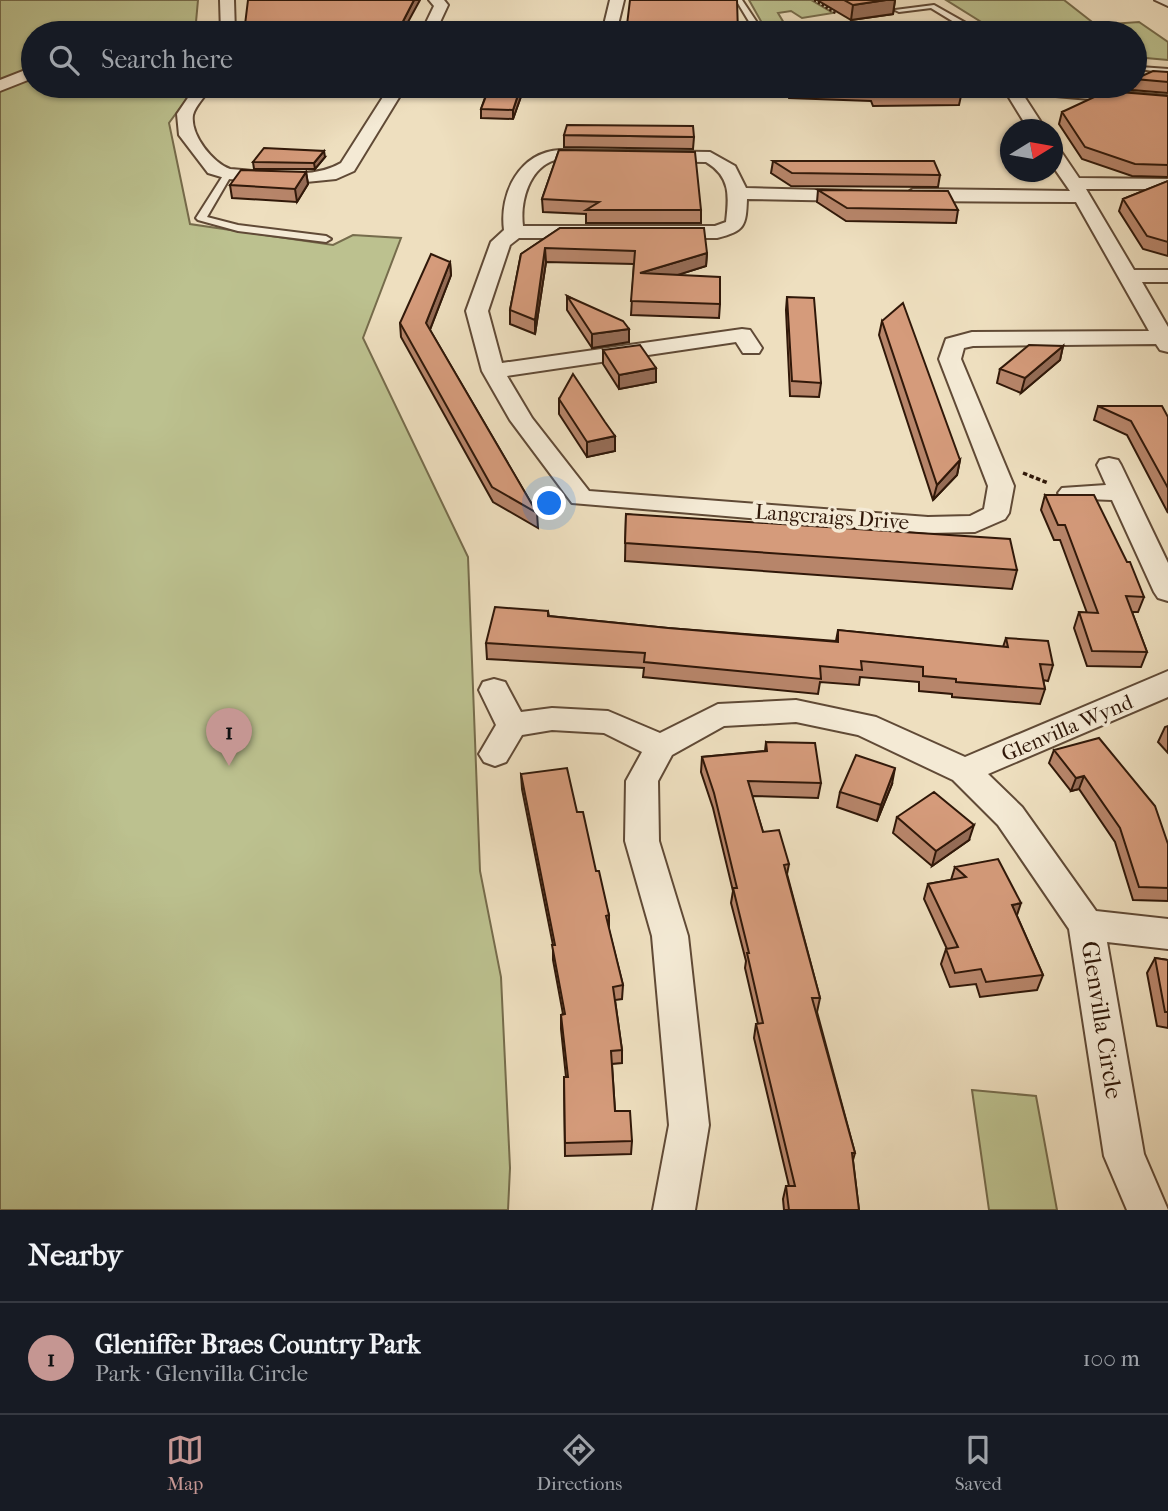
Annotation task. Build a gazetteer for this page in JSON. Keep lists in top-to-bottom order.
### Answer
{
  "streets": {
    "street": ["Langcraigs Drive", "Glenvilla Wynd", "Glenvilla Circle"]
  },
  "crossings": [
    ["Glenvilla Wynd", "Glenvilla Circle"]
  ],
  "north": "right",
  "page": {
    "search": "Search here",
    "pins": "1",
    "heading": "Nearby",
    "list": [
      {
        "mark": "1",
        "name": "Gleniffer Braes Country Park",
        "note": "Park · Glenvilla Circle",
        "value": "100 m"
      }
    ],
    "nav": ["Map", "Directions", "Saved"]
  }
}
